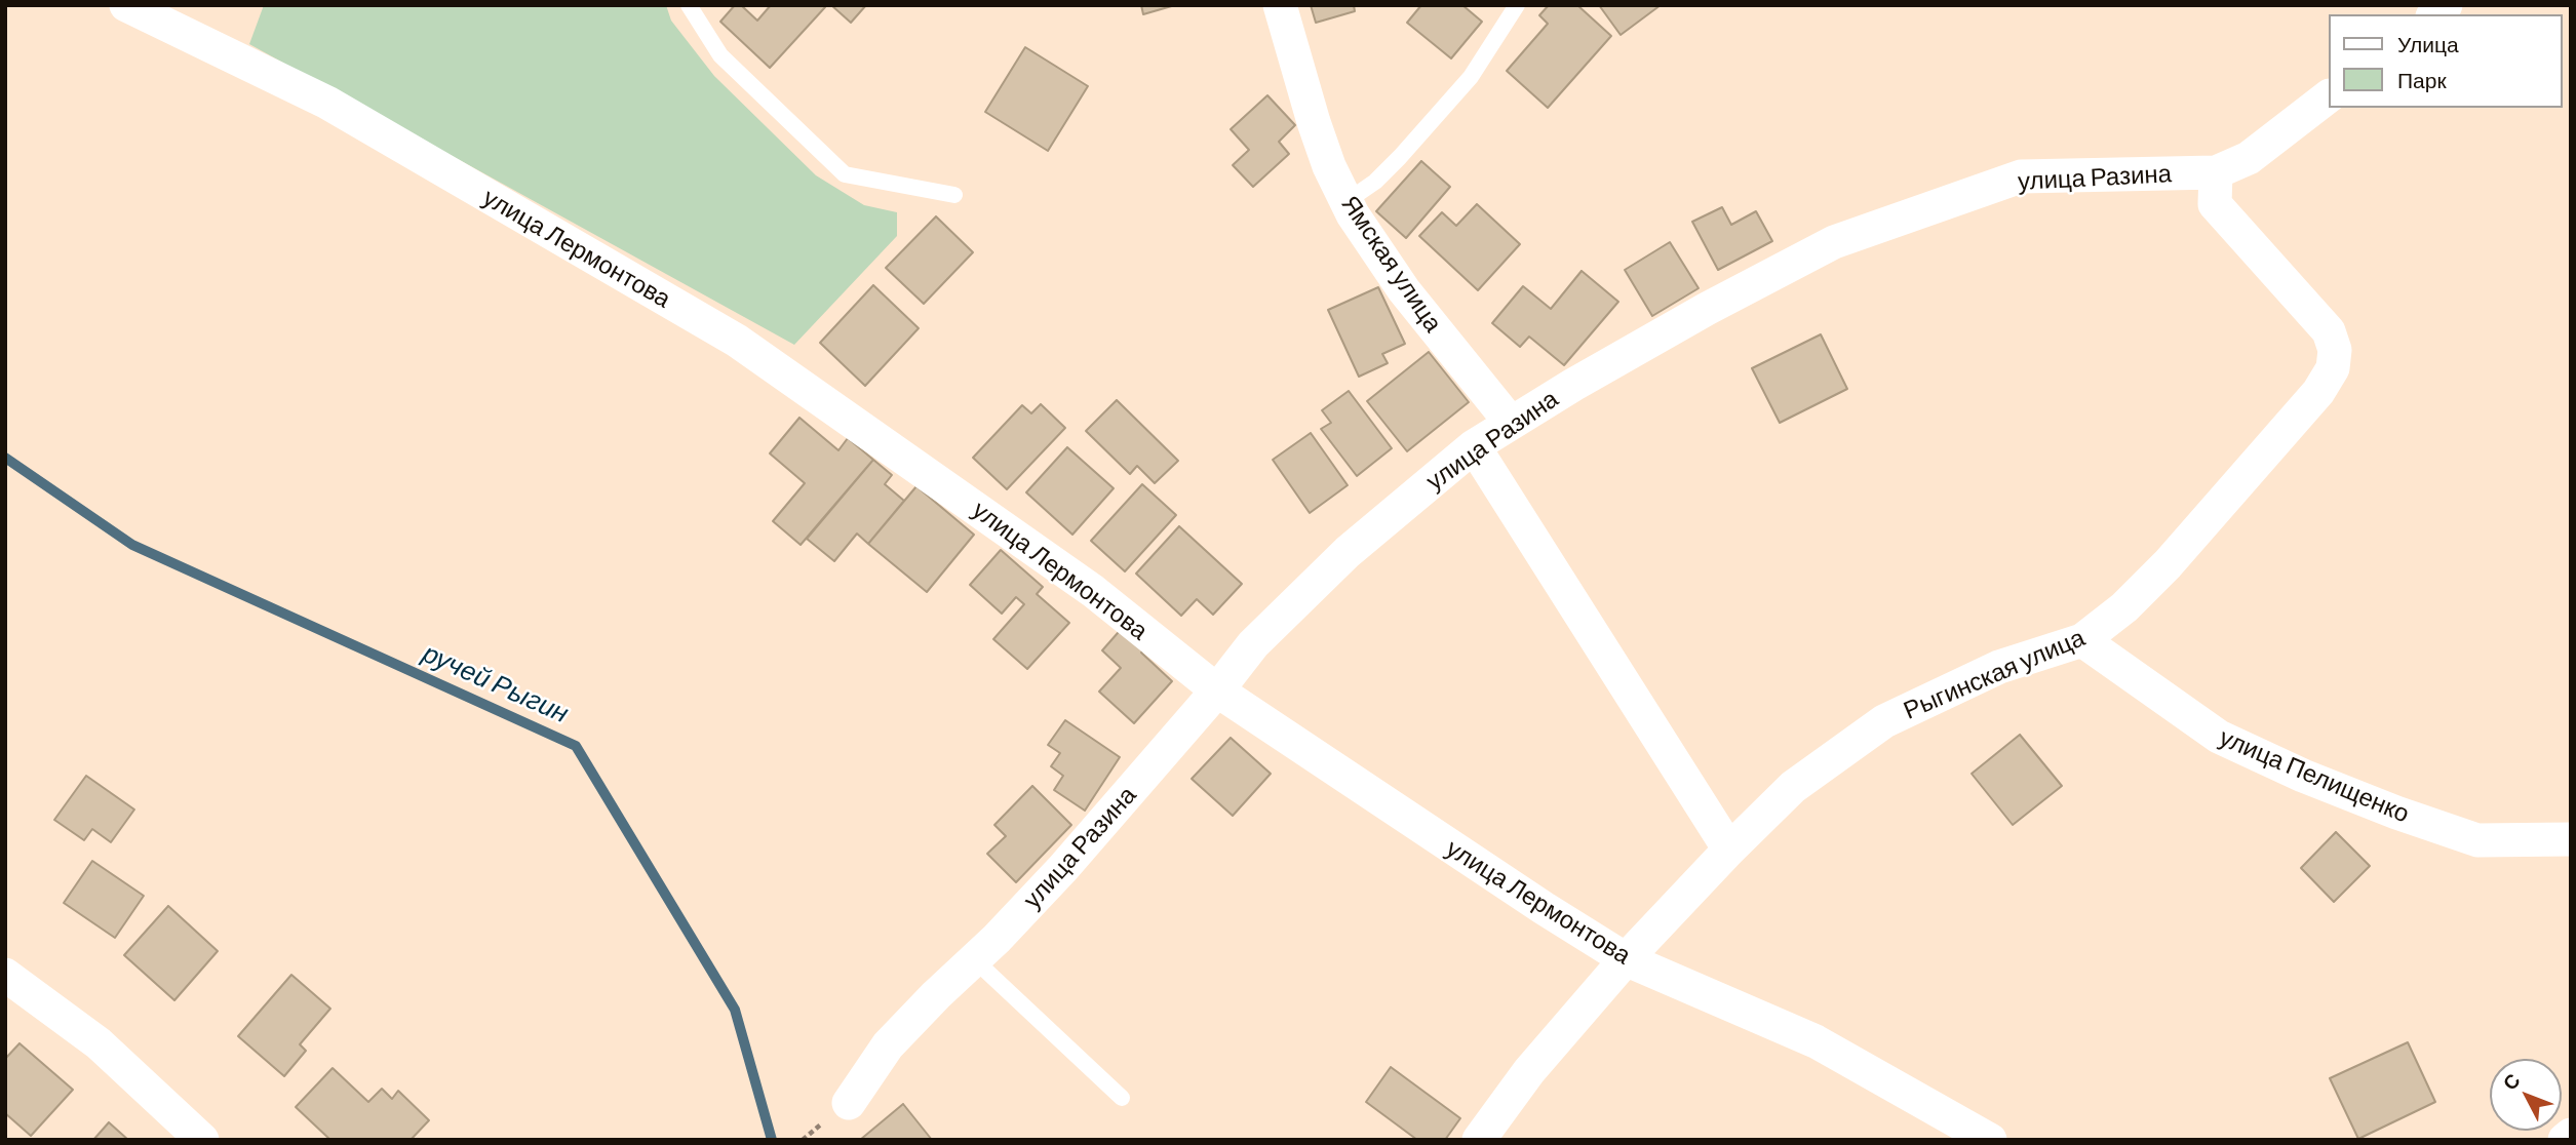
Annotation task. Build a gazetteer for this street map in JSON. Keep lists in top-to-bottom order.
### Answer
{
  "streets": {
    "street": [
      "улица Разина",
      "улица Лермонтова",
      "Ямская улица",
      "Рыгинская улица",
      "улица Пелищенко"
    ]
  },
  "crossings": [
    ["улица Разина", "улица Лермонтова"],
    ["улица Разина", "Ямская улица"],
    ["улица Разина", "Рыгинская улица"],
    ["улица Лермонтова", "Рыгинская улица"],
    ["Рыгинская улица", "улица Пелищенко"]
  ],
  "water": ["ручей Рыгин"],
  "legend": ["Улица", "Парк"],
  "north": "top left"
}
